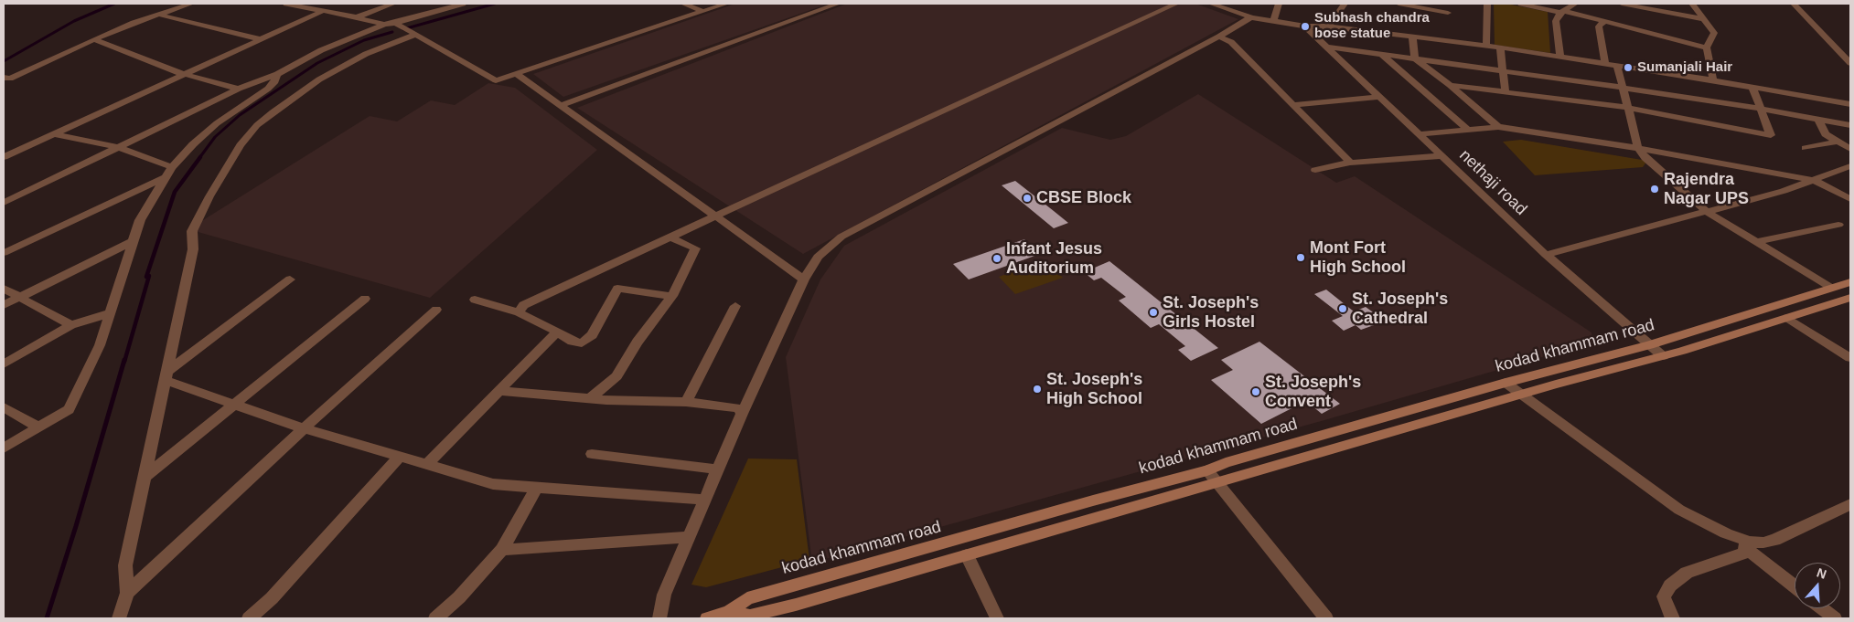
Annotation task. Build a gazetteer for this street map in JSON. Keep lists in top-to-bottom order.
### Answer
{
  "streets": {
    "main road": ["kodad khammam road"],
    "street": ["nethaji road"]
  },
  "crossings": [
    ["nethaji road", "kodad khammam road"]
  ],
  "places": [
    "Subhash chandra bose statue",
    "Sumanjali Hair",
    "Rajendra Nagar UPS",
    "CBSE Block",
    "Mont Fort High School",
    "Infant Jesus Auditorium",
    "St. Joseph's Cathedral",
    "St. Joseph's Girls Hostel",
    "St. Joseph's High School",
    "St. Joseph's Convent"
  ],
  "north": "top"
}
